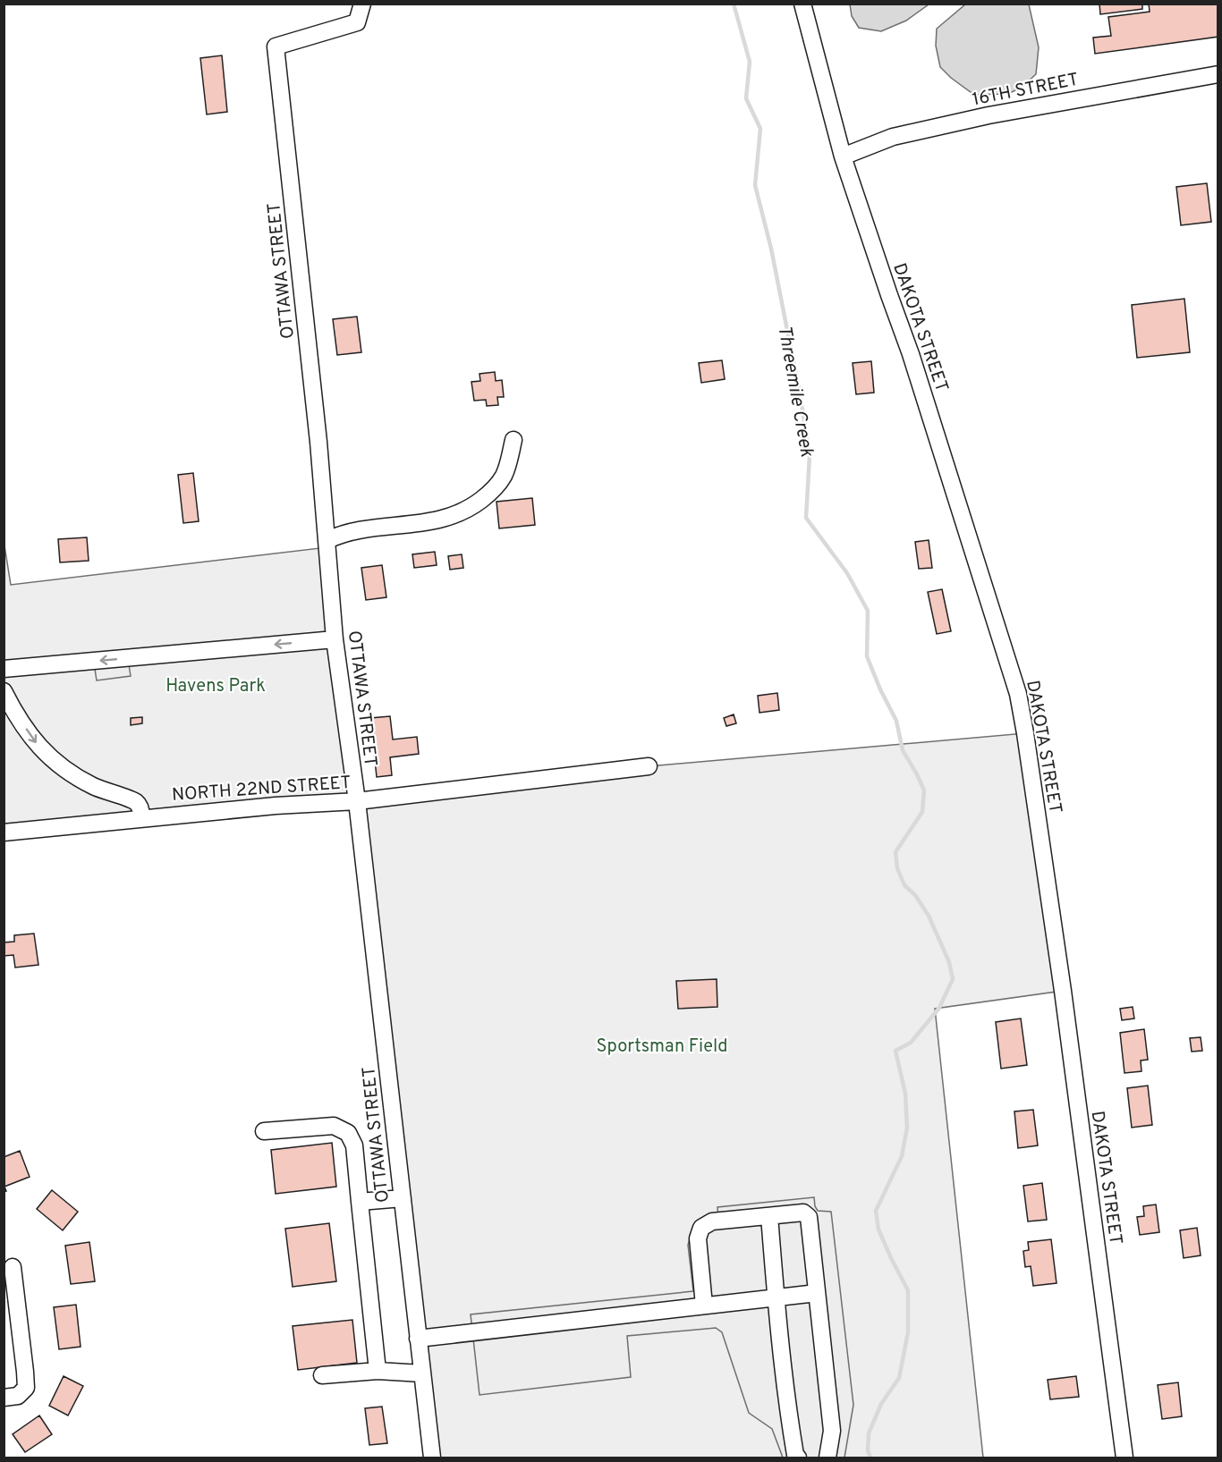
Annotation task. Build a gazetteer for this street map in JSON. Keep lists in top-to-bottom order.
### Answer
{
  "streets": {
    "street": [
      "16TH STREET",
      "OTTAWA STREET",
      "DAKOTA STREET",
      "NORTH 22ND STREET"
    ]
  },
  "crossings": [
    ["16TH STREET", "DAKOTA STREET"],
    ["OTTAWA STREET", "NORTH 22ND STREET"]
  ],
  "water": ["Threemile Creek"],
  "parks": ["Havens Park", "Sportsman Field"]
}
